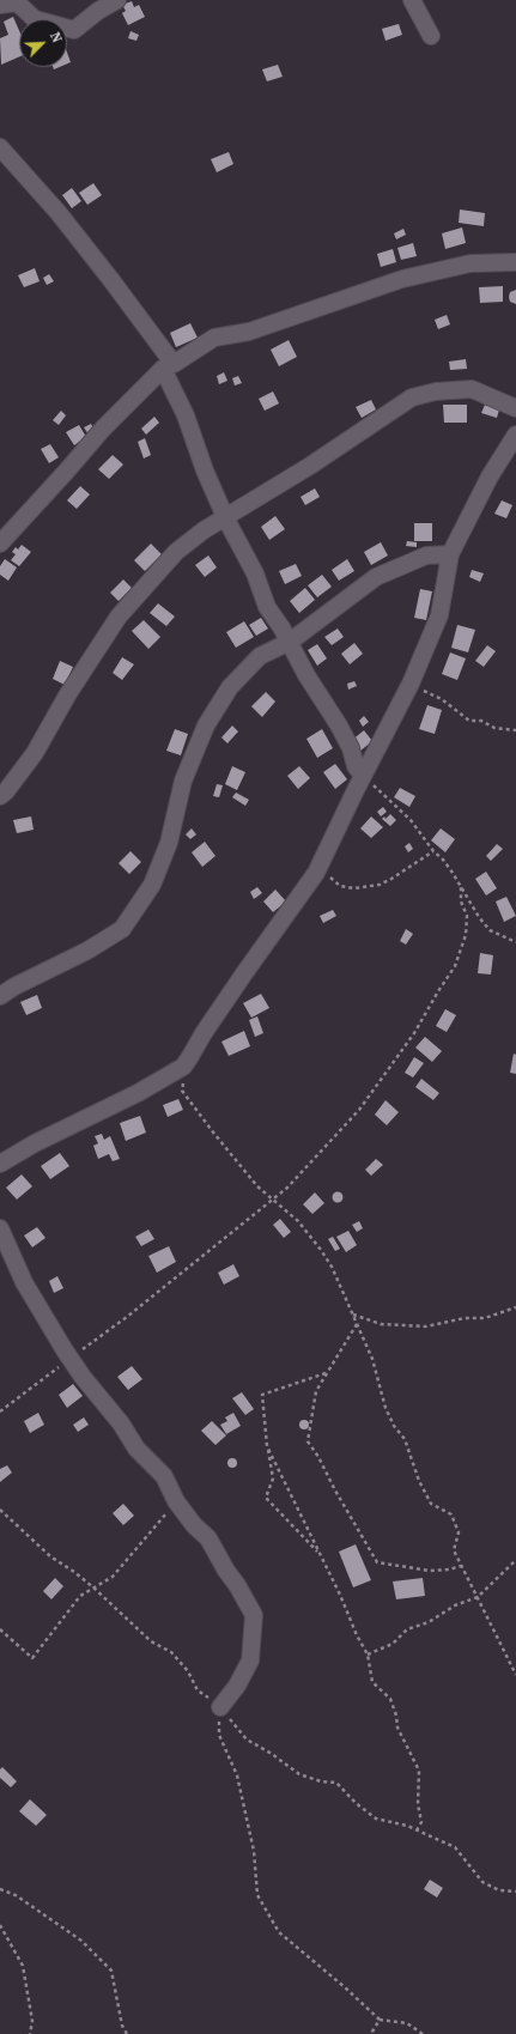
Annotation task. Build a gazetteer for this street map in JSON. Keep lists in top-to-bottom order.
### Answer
{
  "north": "top right"
}
